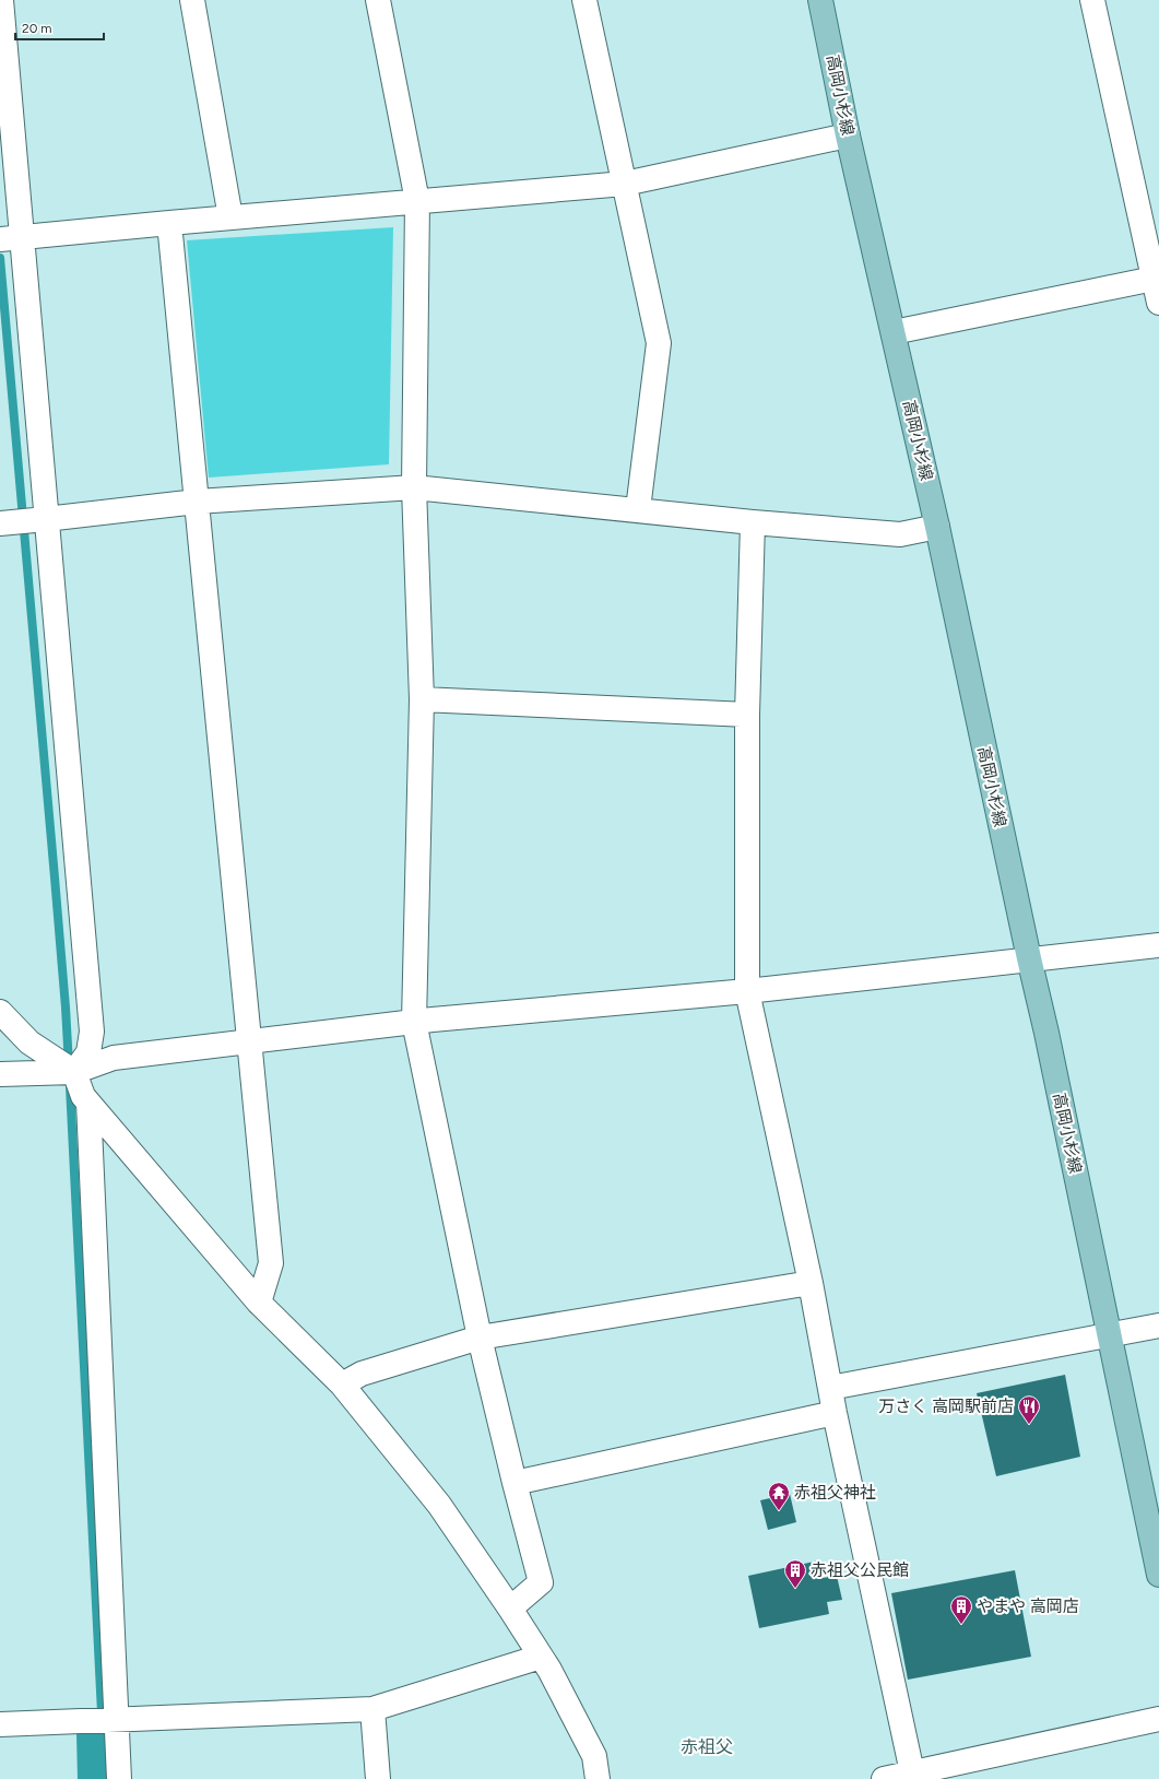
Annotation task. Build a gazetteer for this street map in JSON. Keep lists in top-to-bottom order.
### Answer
{
  "streets": {
    "main road": ["高岡小杉線"]
  },
  "districts": ["赤祖父"],
  "places": {
    "restaurant": ["万さく 高岡駅前店"],
    "temple": ["赤祖父神社"],
    "building": ["赤祖父公民館", "やまや 高岡店"]
  },
  "scale_bar": "20 m"
}
